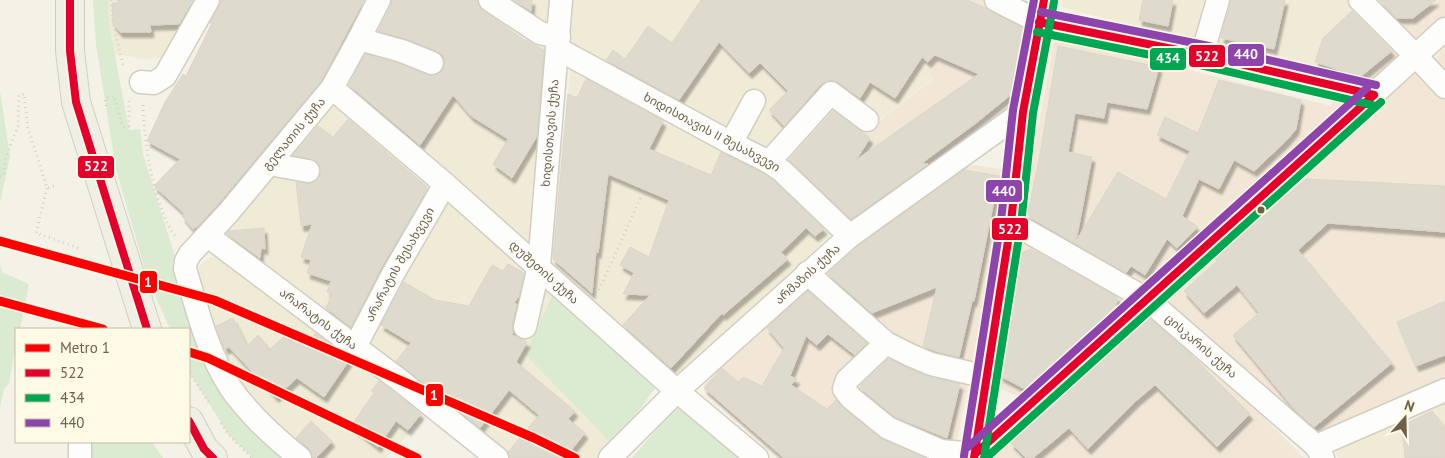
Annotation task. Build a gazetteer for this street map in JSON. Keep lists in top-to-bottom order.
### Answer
{
  "streets": {
    "street": [
      "ხიდისთავის ქუჩა",
      "ხიდისთავის II შესახვევი",
      "გელათის ქუჩა",
      "არარატის შესახვევი",
      "დუშეთის ქუჩა",
      "არმაზის ქუჩა",
      "არარატის ქუჩა",
      "ცისკარის ქუჩა"
    ]
  },
  "crossings": [
    ["ხიდისთავის ქუჩა", "ხიდისთავის II შესახვევი"],
    ["ხიდისთავის ქუჩა", "დუშეთის ქუჩა"],
    ["ხიდისთავის II შესახვევი", "არმაზის ქუჩა"],
    ["გელათის ქუჩა", "დუშეთის ქუჩა"],
    ["გელათის ქუჩა", "არარატის ქუჩა"],
    ["არარატის შესახვევი", "დუშეთის ქუჩა"],
    ["არარატის შესახვევი", "არარატის ქუჩა"],
    ["დუშეთის ქუჩა", "არმაზის ქუჩა"]
  ],
  "lines": [
    "transit line 522",
    "transit line 440",
    "transit line 434",
    "metro line 1"
  ],
  "legend": [
    "Metro 1",
    "522",
    "434",
    "440"
  ],
  "north": "top"
}
